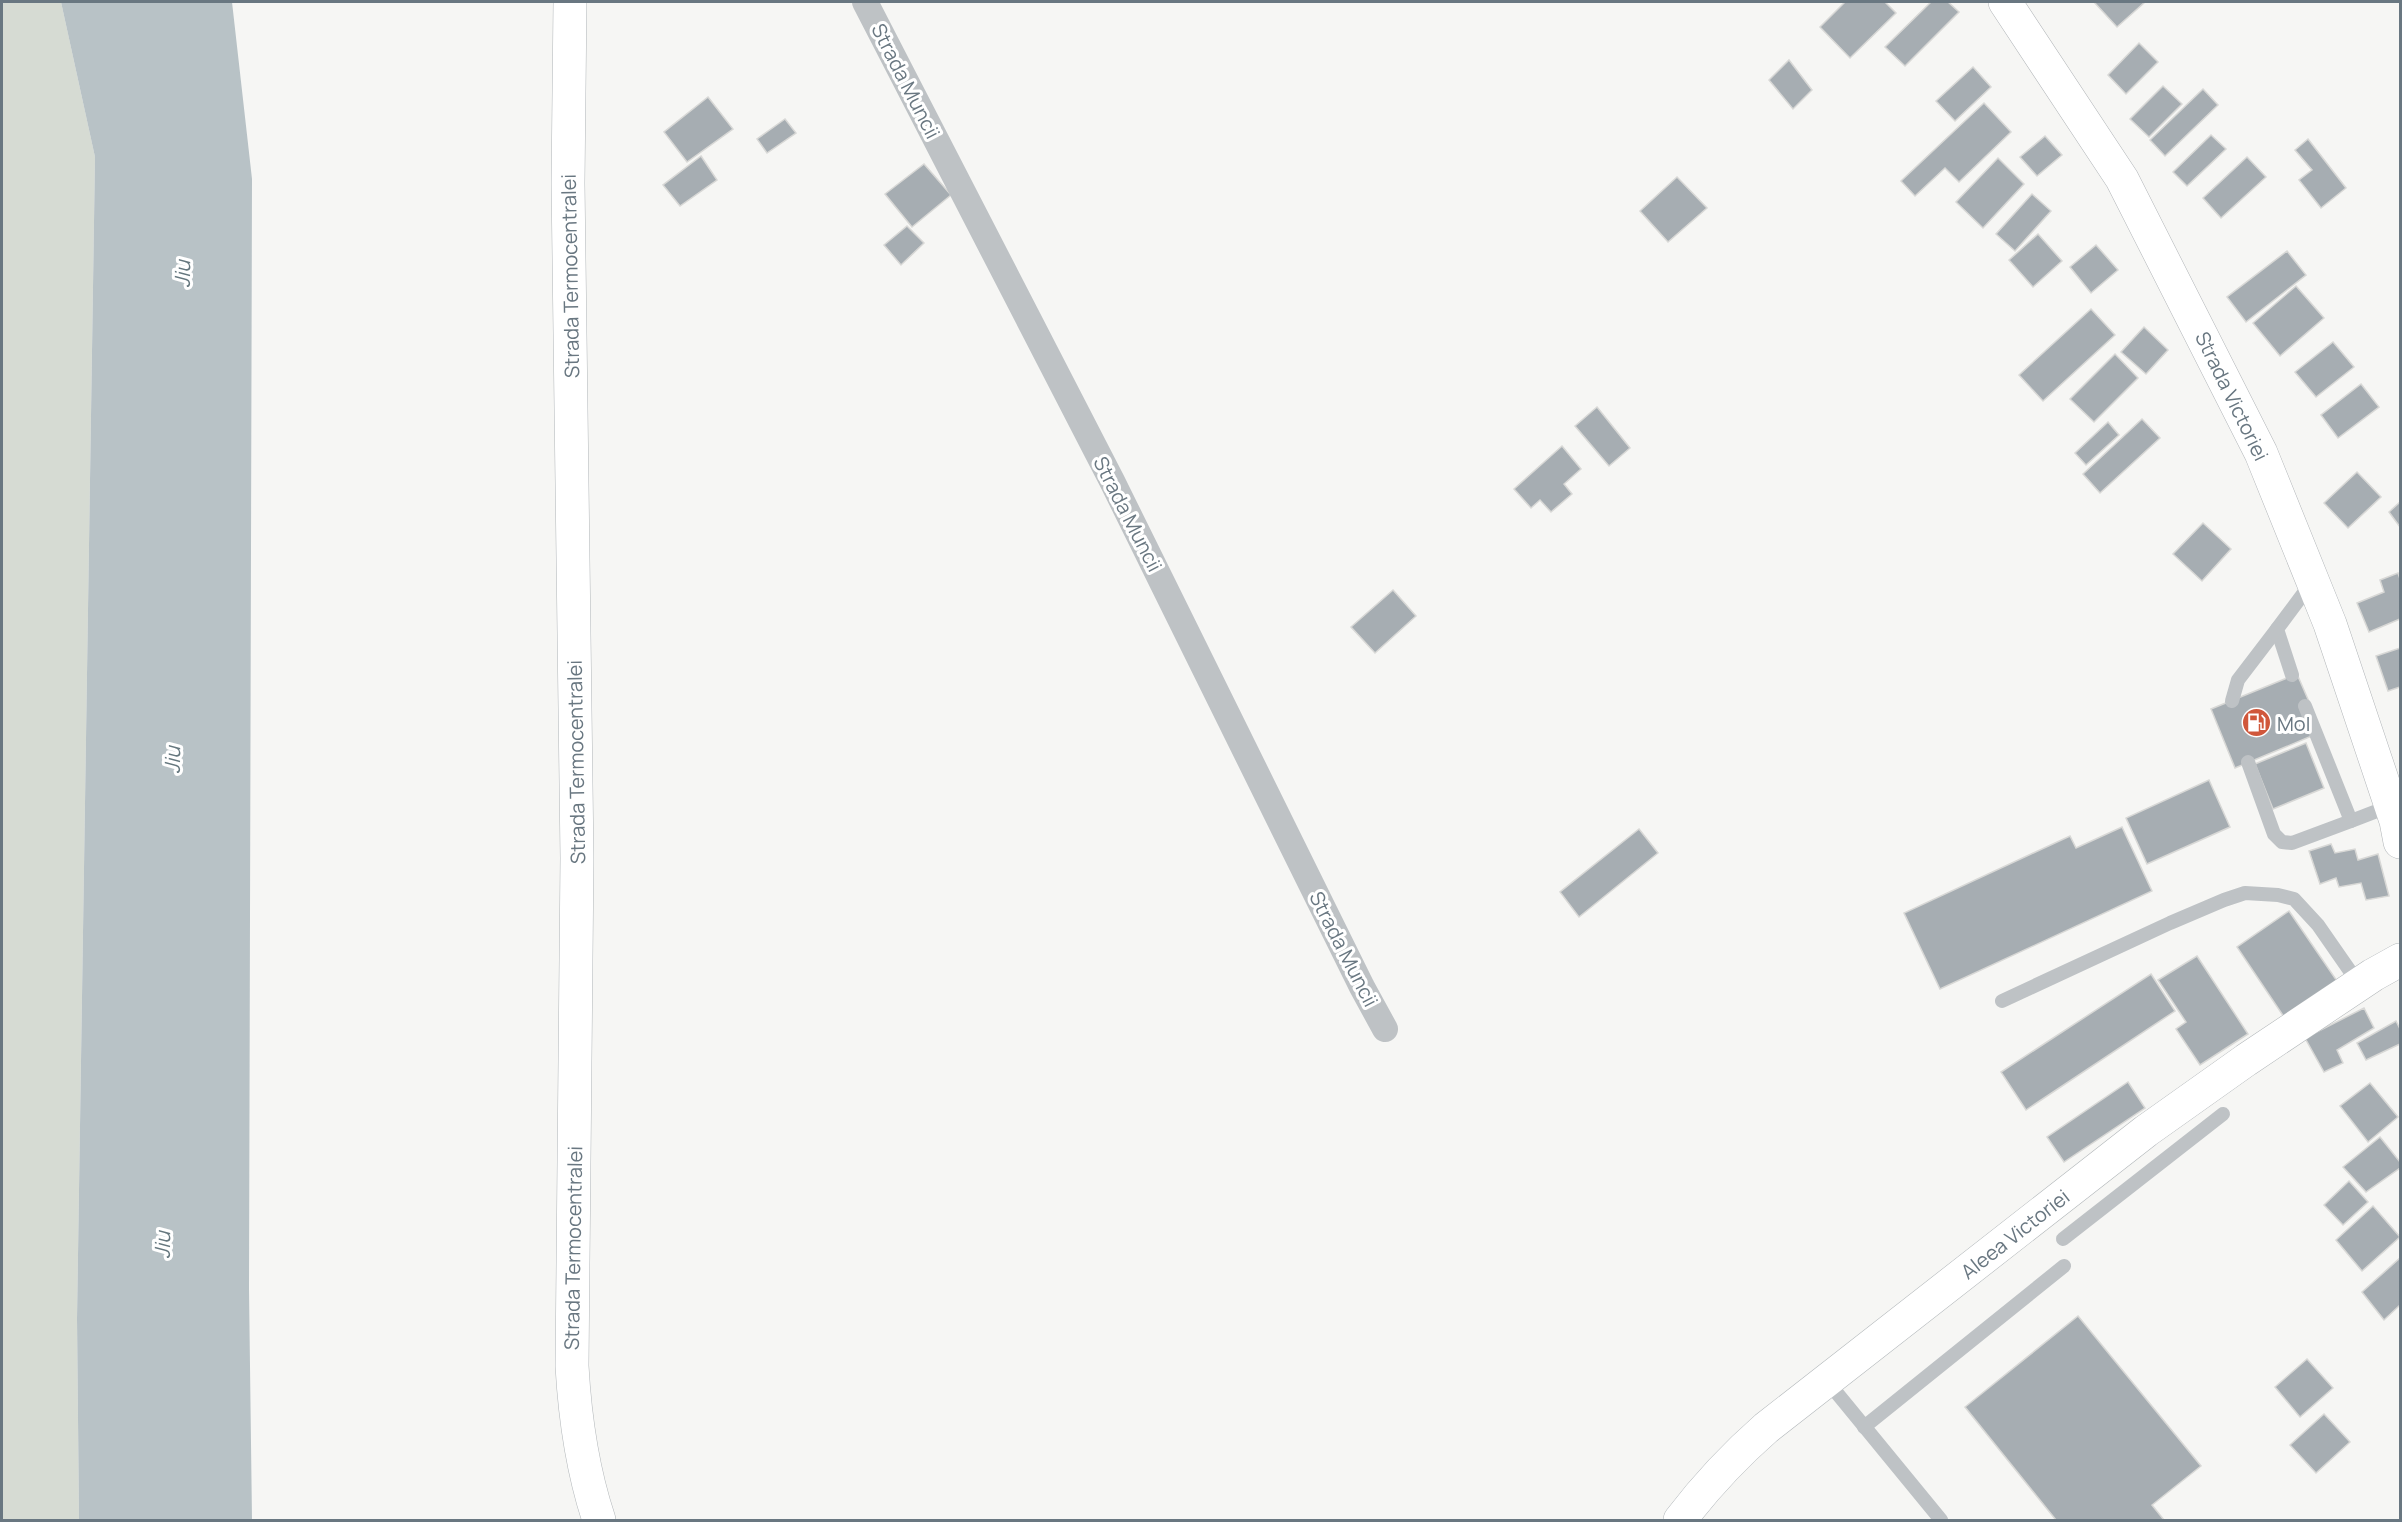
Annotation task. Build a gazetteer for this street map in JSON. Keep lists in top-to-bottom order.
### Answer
{
  "streets": {
    "street": [
      "Strada Muncii",
      "Strada Termocentralei",
      "Strada Victoriei",
      "Aleea Victoriei"
    ]
  },
  "water": ["Jiu"],
  "places": {
    "fuel station": ["Mol"]
  }
}
